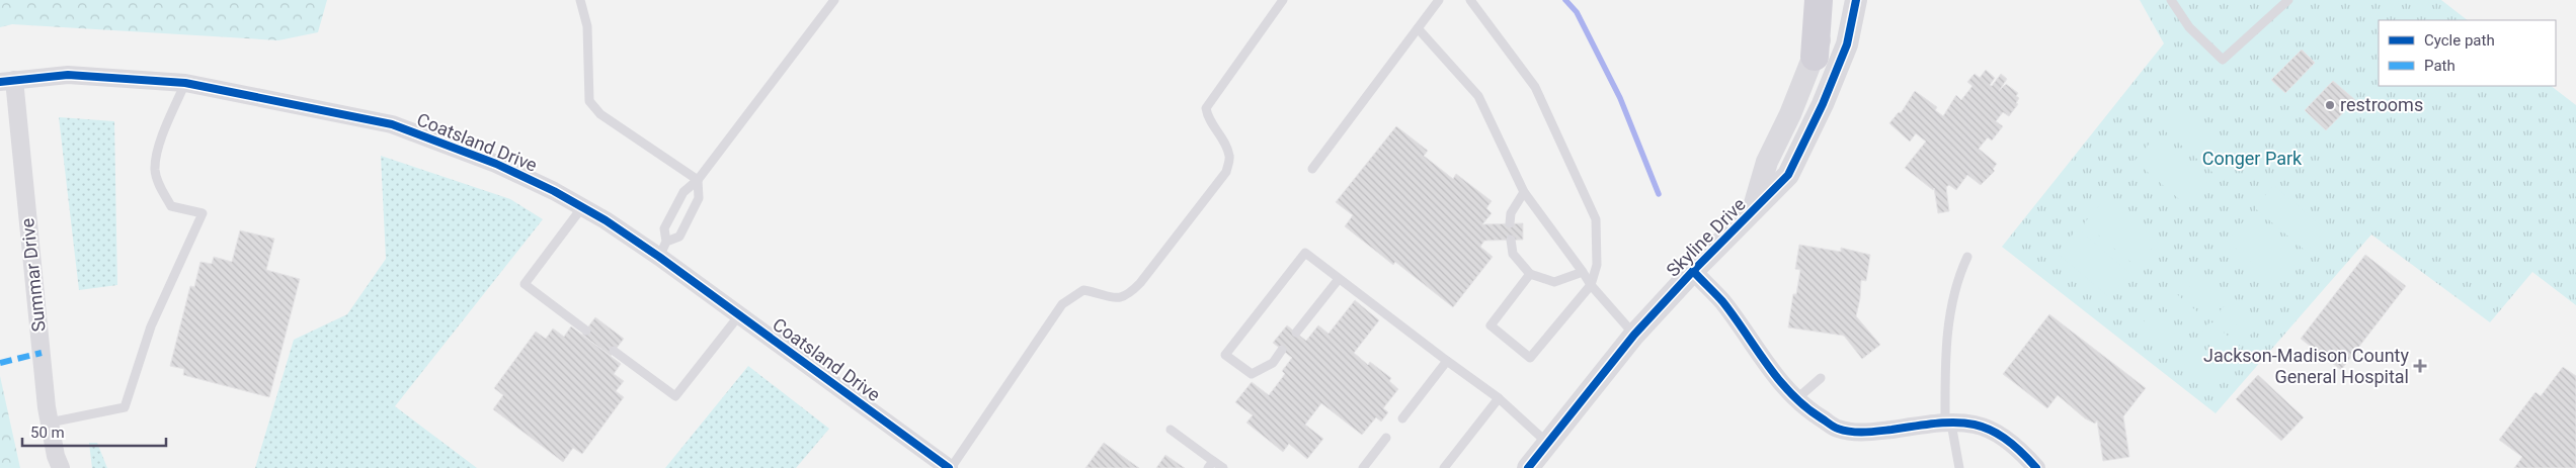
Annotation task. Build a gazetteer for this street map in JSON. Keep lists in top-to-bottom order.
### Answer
{
  "streets": {
    "street": ["Coatsland Drive", "Skyline Drive", "Summar Drive"]
  },
  "crossings": [
    ["Coatsland Drive", "Summar Drive"]
  ],
  "parks": ["Conger Park"],
  "places": {
    "other": ["restrooms"],
    "health": ["Jackson-Madison County General Hospital"]
  },
  "legend": ["Cycle path", "Path"],
  "scale_bar": "50 m"
}
